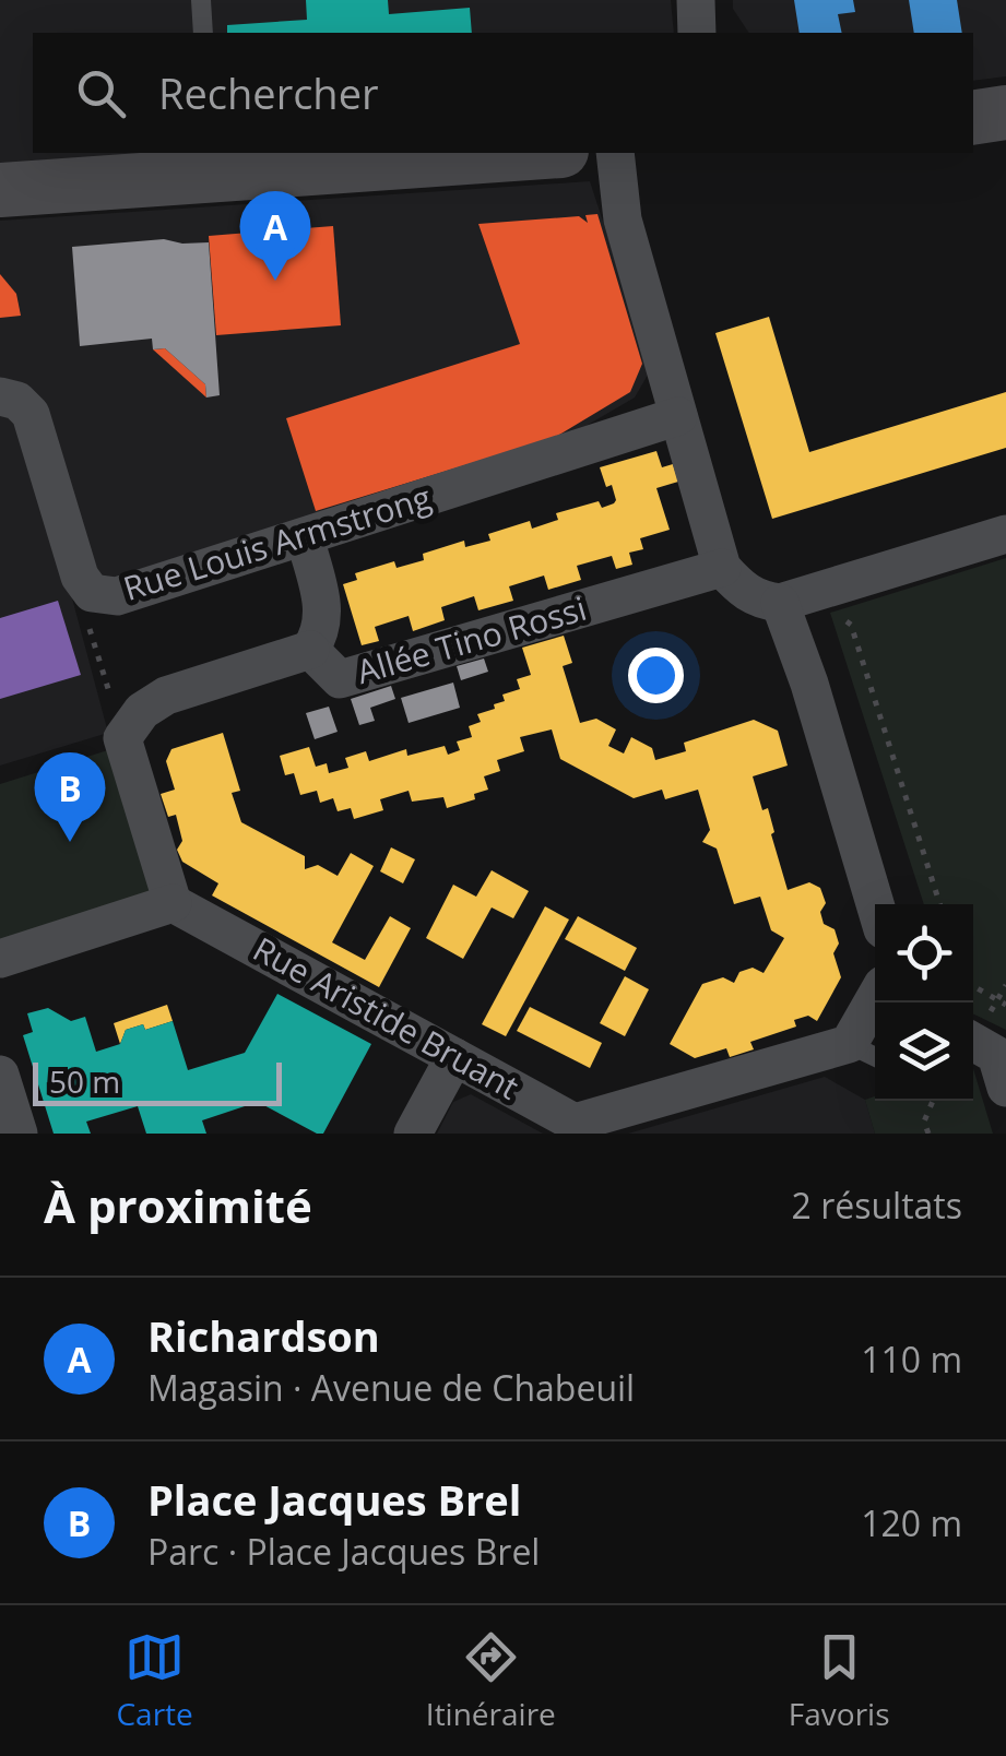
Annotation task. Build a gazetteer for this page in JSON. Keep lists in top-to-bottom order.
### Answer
{
  "streets": {
    "street": ["Rue Louis Armstrong", "Allée Tino Rossi", "Rue Aristide Bruant"]
  },
  "scale_bar": "50 m",
  "page": {
    "search": "Rechercher",
    "pins": ["A", "B"],
    "scale": "50 m",
    "heading": ["À proximité", "2 résultats"],
    "list": [
      {
        "mark": "A",
        "name": "Richardson",
        "note": "Magasin · Avenue de Chabeuil",
        "value": "110 m"
      },
      {
        "mark": "B",
        "name": "Place Jacques Brel",
        "note": "Parc · Place Jacques Brel",
        "value": "120 m"
      }
    ],
    "nav": ["Carte", "Itinéraire", "Favoris"]
  }
}
